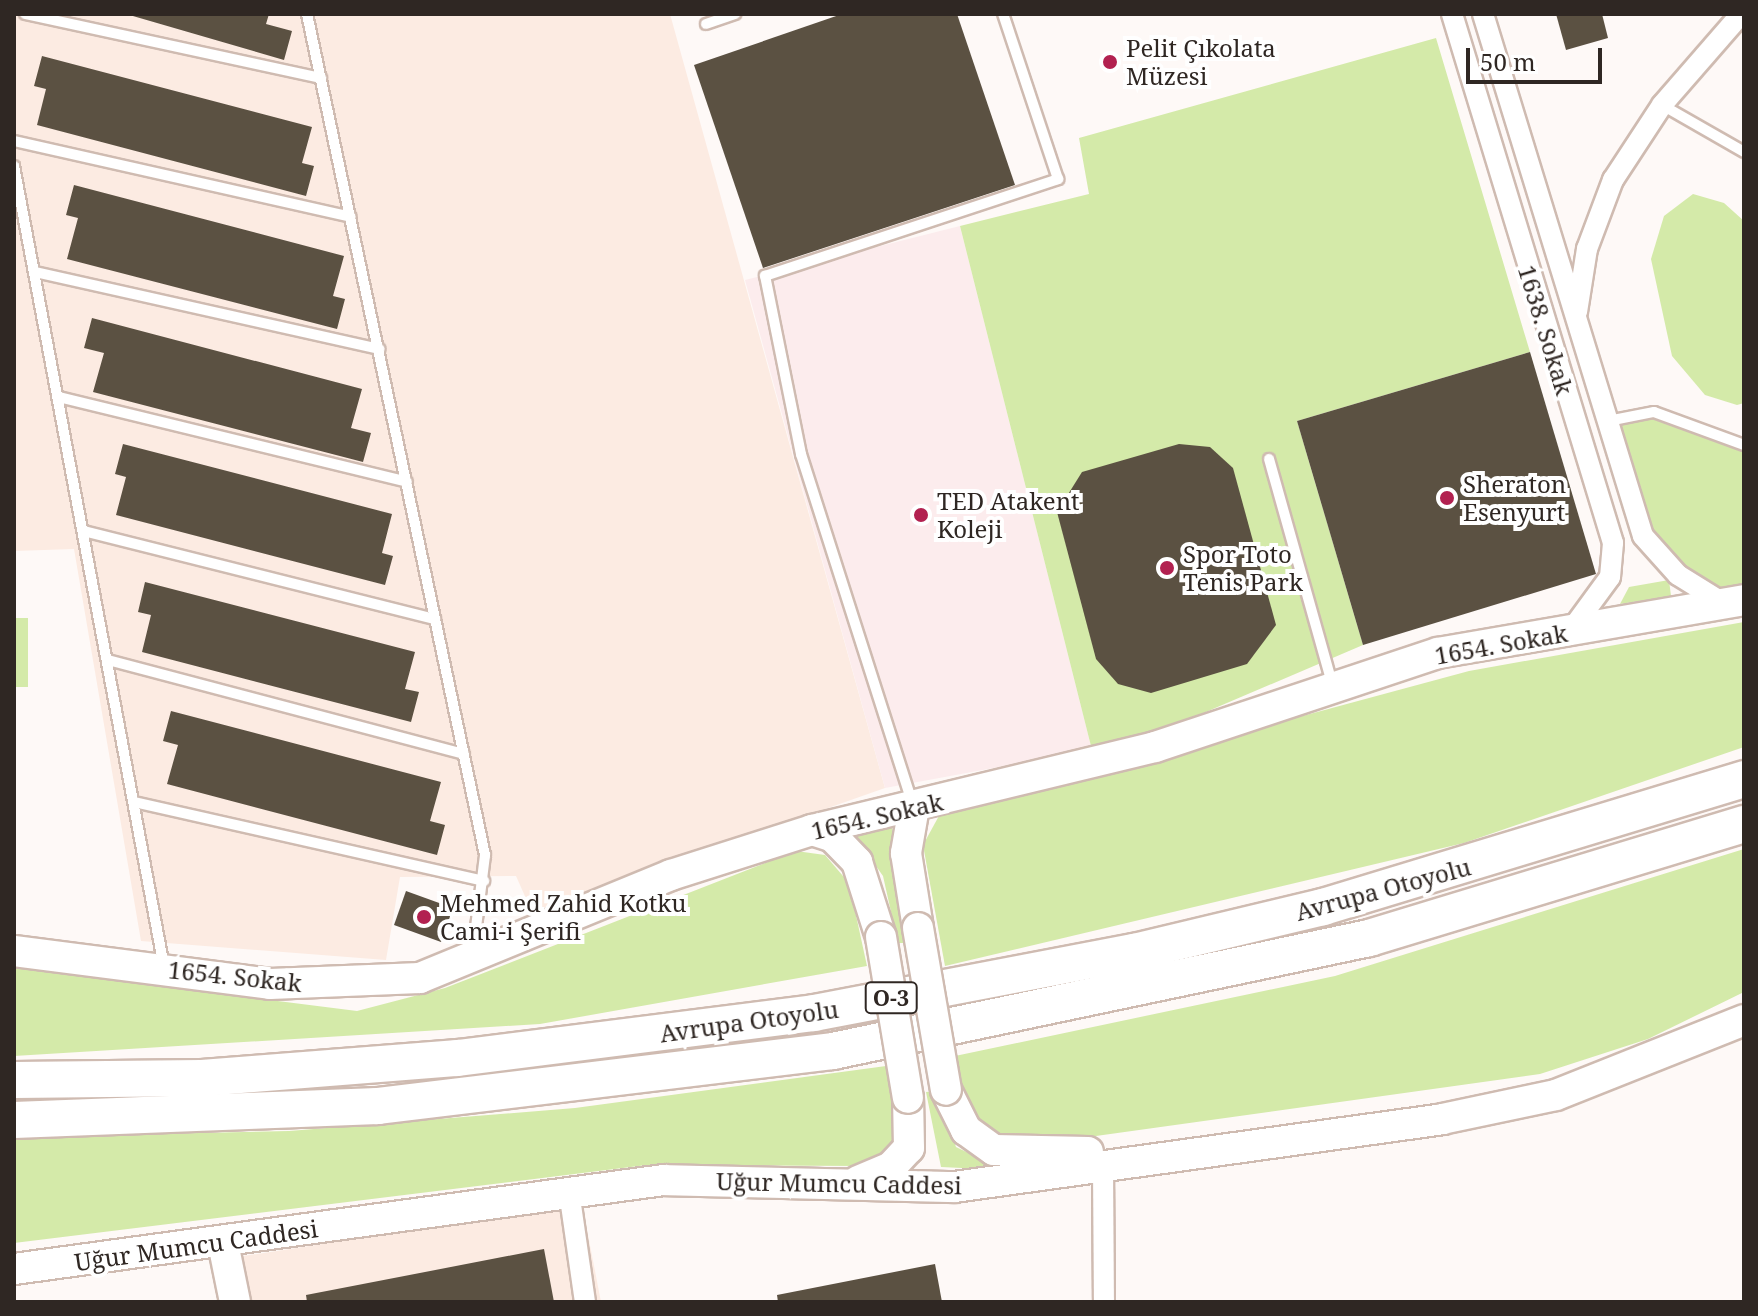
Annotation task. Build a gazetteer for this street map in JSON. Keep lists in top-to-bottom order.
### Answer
{
  "streets": {
    "highway": ["Avrupa Otoyolu", "O-3"],
    "main road": ["1654. Sokak", "Uğur Mumcu Caddesi"],
    "street": ["1638. Sokak"]
  },
  "crossings": [
    ["1638. Sokak", "1654. Sokak"]
  ],
  "places": [
    "Pelit Çıkolata Müzesi",
    "Sheraton Esenyurt",
    "TED Atakent Koleji",
    "Spor Toto Tenis Park",
    "Mehmed Zahid Kotku Cami-i Şerifi"
  ],
  "scale_bar": "50 m"
}
